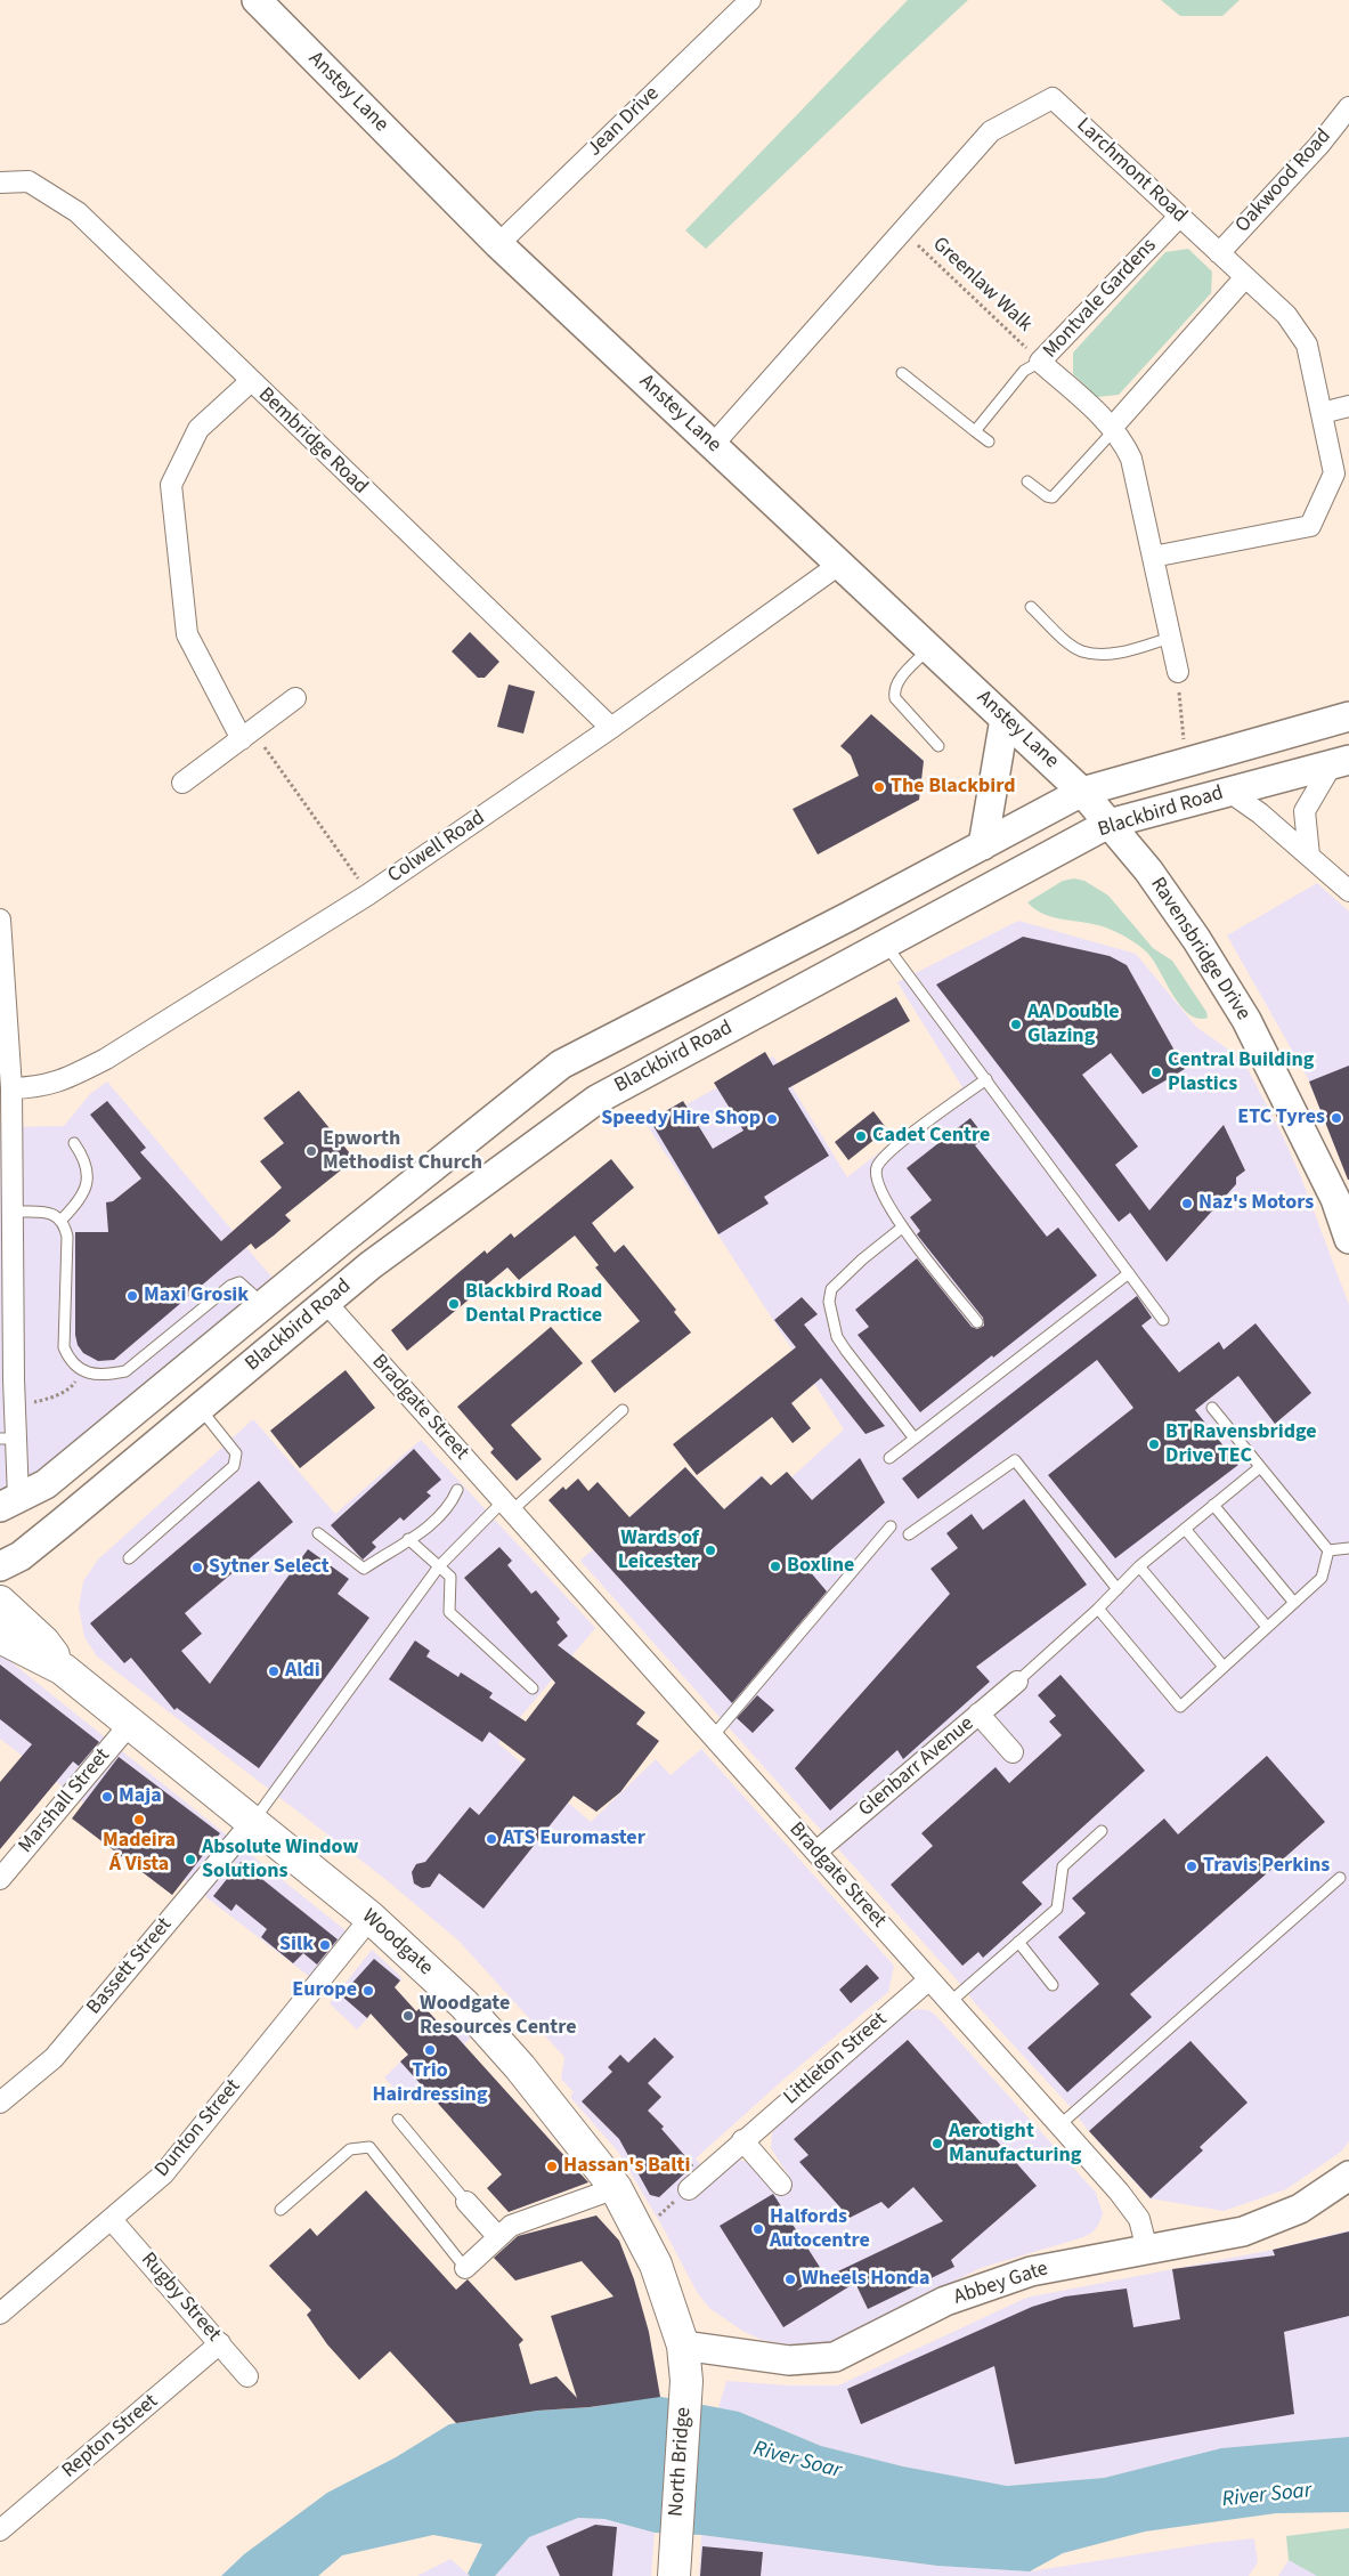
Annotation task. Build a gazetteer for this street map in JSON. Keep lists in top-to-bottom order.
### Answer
{
  "streets": {
    "main road": [
      "Anstey Lane",
      "Blackbird Road",
      "Ravensbridge Drive",
      "Woodgate",
      "Abbey Gate",
      "North Bridge"
    ],
    "street": [
      "Jean Drive",
      "Larchmont Road",
      "Oakwood Road",
      "Montvale Gardens",
      "Bembridge Road",
      "Colwell Road",
      "Bradgate Street",
      "Glenbarr Avenue",
      "Marshall Street",
      "Bassett Street",
      "Littleton Street",
      "Dunton Street",
      "Rugby Street",
      "Repton Street"
    ],
    "path": ["Greenlaw Walk"]
  },
  "crossings": [
    ["Anstey Lane", "Jean Drive"],
    ["Anstey Lane", "Larchmont Road"],
    ["Anstey Lane", "Blackbird Road"],
    ["Anstey Lane", "Colwell Road"],
    ["Anstey Lane", "Ravensbridge Drive"],
    ["Larchmont Road", "Oakwood Road"],
    ["Larchmont Road", "Greenlaw Walk"],
    ["Larchmont Road", "Montvale Gardens"],
    ["Greenlaw Walk", "Montvale Gardens"],
    ["Bembridge Road", "Colwell Road"],
    ["Blackbird Road", "Ravensbridge Drive"],
    ["Blackbird Road", "Bradgate Street"],
    ["Bradgate Street", "Glenbarr Avenue"],
    ["Bradgate Street", "Littleton Street"],
    ["Bradgate Street", "Abbey Gate"],
    ["Marshall Street", "Woodgate"],
    ["Woodgate", "Bassett Street"],
    ["Woodgate", "Dunton Street"],
    ["Woodgate", "Abbey Gate"],
    ["Woodgate", "North Bridge"],
    ["Dunton Street", "Rugby Street"],
    ["Abbey Gate", "North Bridge"],
    ["Rugby Street", "Repton Street"]
  ],
  "water": ["River Soar"],
  "places": [
    "The Blackbird",
    "AA Double Glazing",
    "Central Building Plastics",
    "ETC Tyres",
    "Speedy Hire Shop",
    "Cadet Centre",
    "Epworth Methodist Church",
    "Naz's Motors",
    "Maxi Grosik",
    "Blackbird Road Dental Practice",
    "BT Ravensbridge Drive TEC",
    "Wards of Leicester",
    "Boxline",
    "Sytner Select",
    "Aldi",
    "Maja",
    "Madeira Á Vista",
    "ATS Euromaster",
    "Absolute Window Solutions",
    "Travis Perkins",
    "Silk",
    "Europe",
    "Woodgate Resources Centre",
    "Trio Hairdressing",
    "Aerotight Manufacturing",
    "Hassan's Balti",
    "Halfords Autocentre",
    "Wheels Honda"
  ]
}
